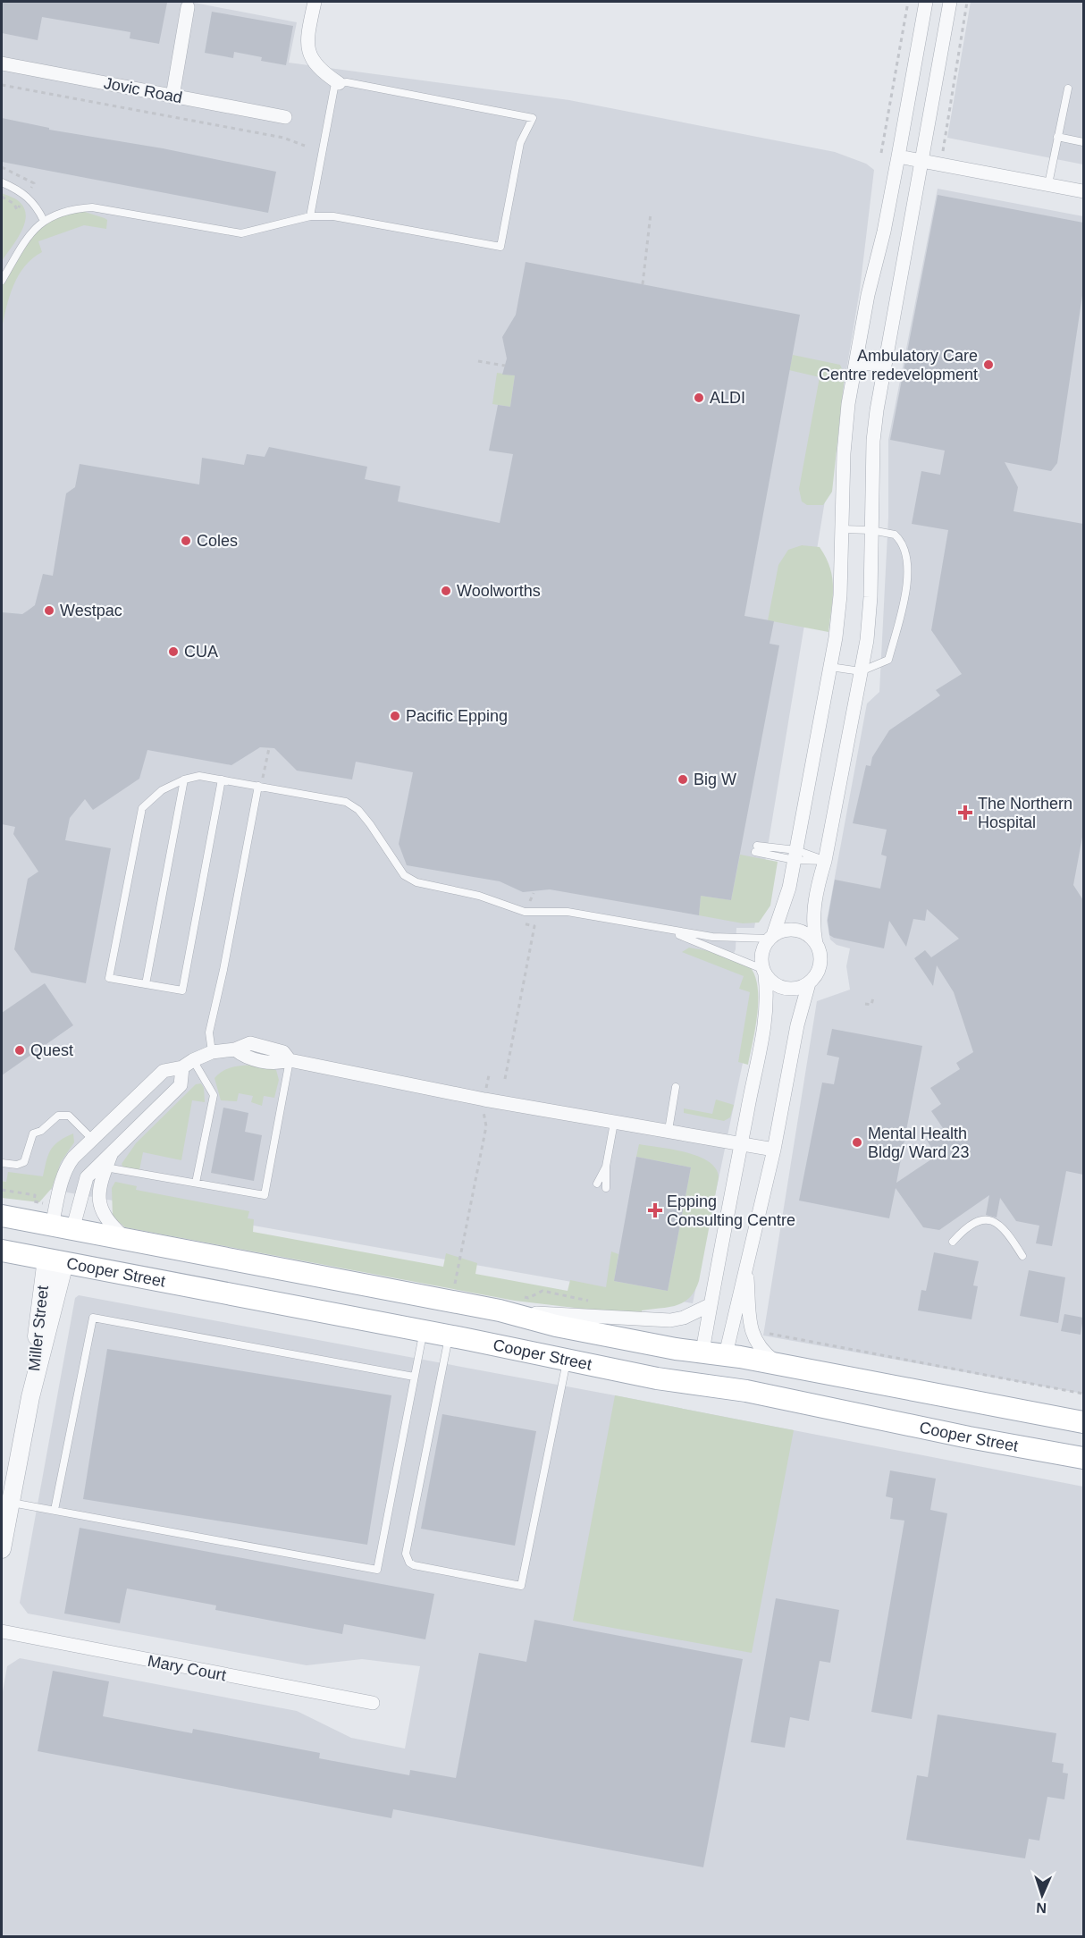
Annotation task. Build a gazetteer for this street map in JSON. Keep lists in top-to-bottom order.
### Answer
{
  "streets": {
    "main road": ["Cooper Street"],
    "street": ["Jovic Road", "Miller Street", "Mary Court"]
  },
  "crossings": [
    ["Cooper Street", "Miller Street"]
  ],
  "places": {
    "other": [
      "Ambulatory Care Centre redevelopment",
      "ALDI",
      "Coles",
      "Woolworths",
      "Westpac",
      "CUA",
      "Pacific Epping",
      "Big W",
      "Quest",
      "Mental Health Bldg/ Ward 23"
    ],
    "health": ["The Northern Hospital", "Epping Consulting Centre"]
  },
  "north": "bottom"
}
